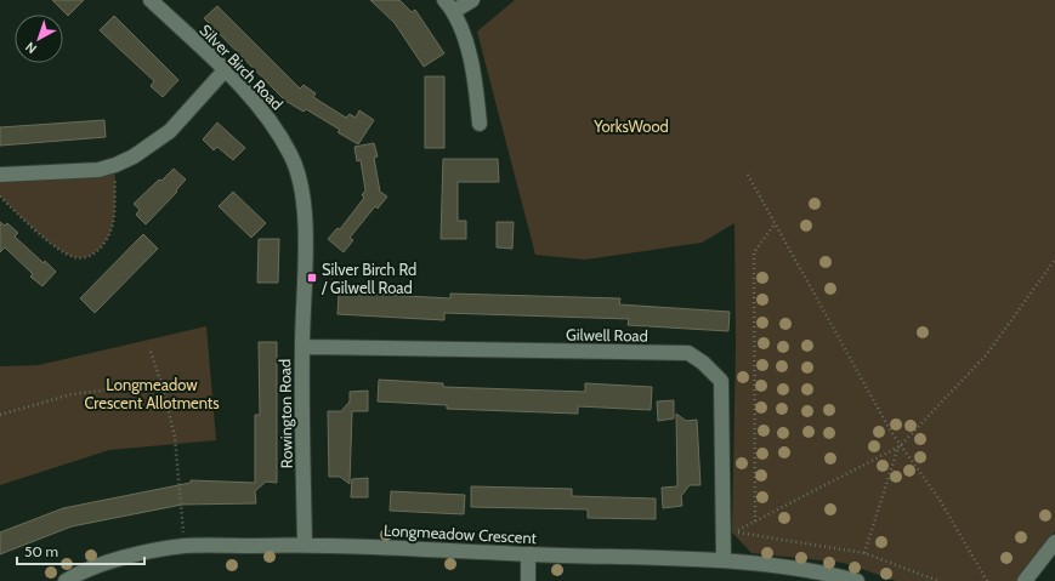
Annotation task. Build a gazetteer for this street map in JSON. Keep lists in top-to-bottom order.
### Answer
{
  "streets": {
    "street": [
      "Silver Birch Road",
      "Gilwell Road",
      "Rowington Road",
      "Longmeadow Crescent"
    ]
  },
  "crossings": [
    ["Silver Birch Road", "Rowington Road"],
    ["Gilwell Road", "Rowington Road"],
    ["Gilwell Road", "Longmeadow Crescent"],
    ["Rowington Road", "Longmeadow Crescent"]
  ],
  "parks": ["YorksWood", "Longmeadow Crescent Allotments"],
  "places": {
    "transit": ["Silver Birch Rd / Gilwell Road"]
  },
  "scale_bar": "50 m",
  "north": "bottom left"
}
